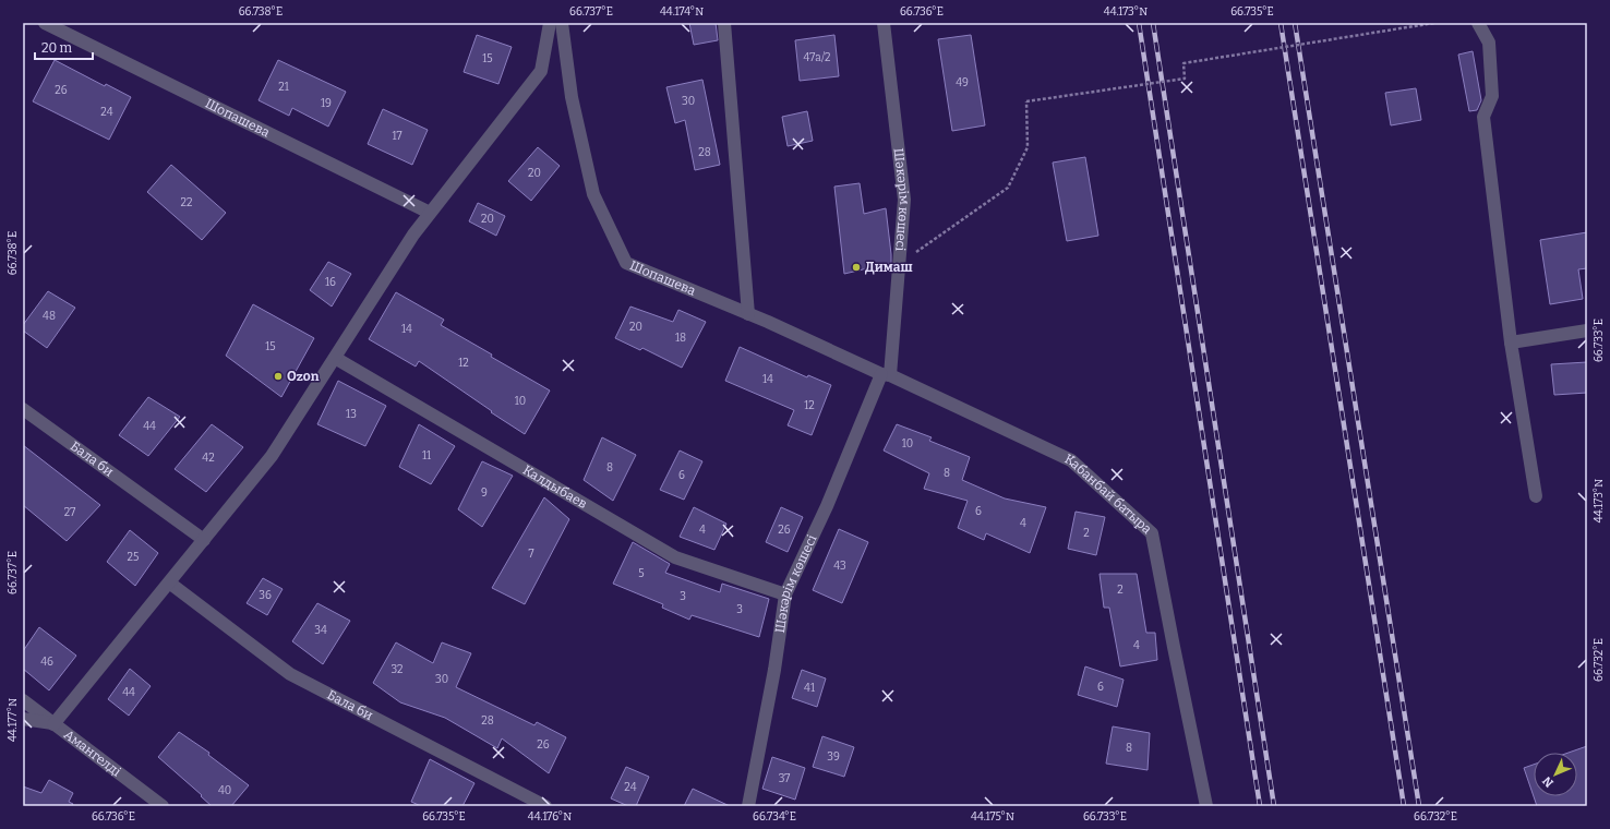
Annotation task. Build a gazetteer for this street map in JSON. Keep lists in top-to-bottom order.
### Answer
{
  "streets": {
    "street": [
      "Шопашева",
      "Шәкәрім көшесі",
      "Бала би",
      "Калдыбаев",
      "Кабанбай батыра",
      "Амангелді"
    ]
  },
  "crossings": [
    ["Шопашева", "Шәкәрім көшесі"],
    ["Шопашева", "Кабанбай батыра"],
    ["Шәкәрім көшесі", "Калдыбаев"],
    ["Шәкәрім көшесі", "Кабанбай батыра"]
  ],
  "places": ["Димаш", "Ozon"],
  "house_numbers": [
    "47а/2",
    "15",
    "49",
    "21",
    "26",
    "30",
    "19",
    "24",
    "17",
    "28",
    "20",
    "22",
    "20",
    "16",
    "48",
    "20",
    "14",
    "18",
    "15",
    "12",
    "14",
    "10",
    "12",
    "13",
    "44",
    "10",
    "11",
    "42",
    "8",
    "8",
    "6",
    "9",
    "6",
    "27",
    "4",
    "4",
    "26",
    "2",
    "7",
    "25",
    "43",
    "5",
    "2",
    "36",
    "3",
    "3",
    "34",
    "4",
    "46",
    "32",
    "30",
    "6",
    "41",
    "44",
    "28",
    "26",
    "8",
    "39",
    "37",
    "24",
    "40"
  ],
  "scale_bar": "20 m",
  "north": "bottom left",
  "coordinates": [
    "66.738°E",
    "66.737°E",
    "44.174°N",
    "66.736°E",
    "44.173°N",
    "66.735°E",
    "66.733°E",
    "66.732°E",
    "44.177°N",
    "44.176°N",
    "66.734°E",
    "44.175°N"
  ]
}
